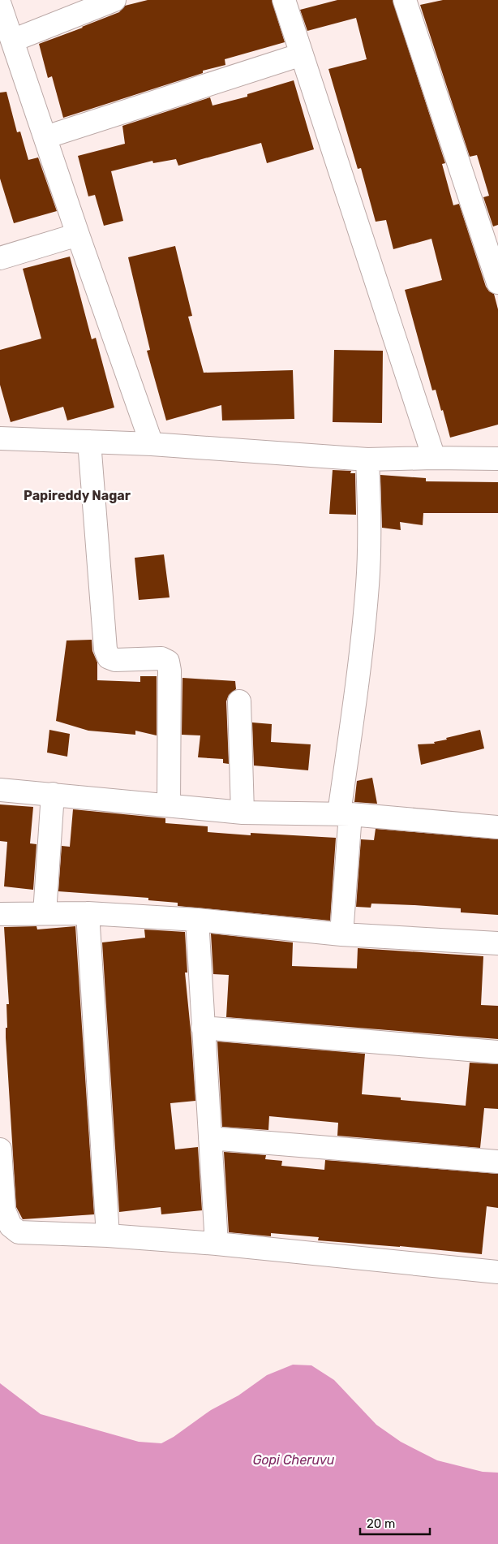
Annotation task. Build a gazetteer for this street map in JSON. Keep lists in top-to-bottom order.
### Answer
{
  "districts": ["Papireddy Nagar"],
  "water": ["Gopi Cheruvu"],
  "scale_bar": "20 m"
}
